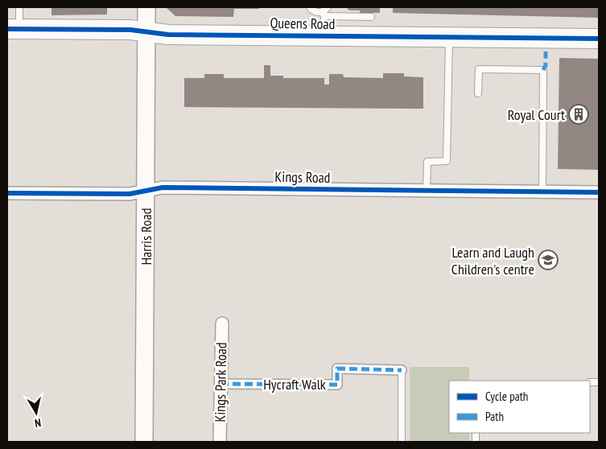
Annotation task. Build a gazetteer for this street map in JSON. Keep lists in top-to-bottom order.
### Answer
{
  "streets": {
    "main road": ["Queens Road", "Harris Road"],
    "street": ["Kings Road", "Kings Park Road", "Hycraft Walk"]
  },
  "crossings": [
    ["Queens Road", "Harris Road"],
    ["Kings Road", "Harris Road"],
    ["Kings Park Road", "Hycraft Walk"]
  ],
  "places": {
    "building": ["Royal Court"],
    "school or university": ["Learn and Laugh Children's centre"]
  },
  "legend": ["Cycle path", "Path"],
  "north": "bottom"
}
